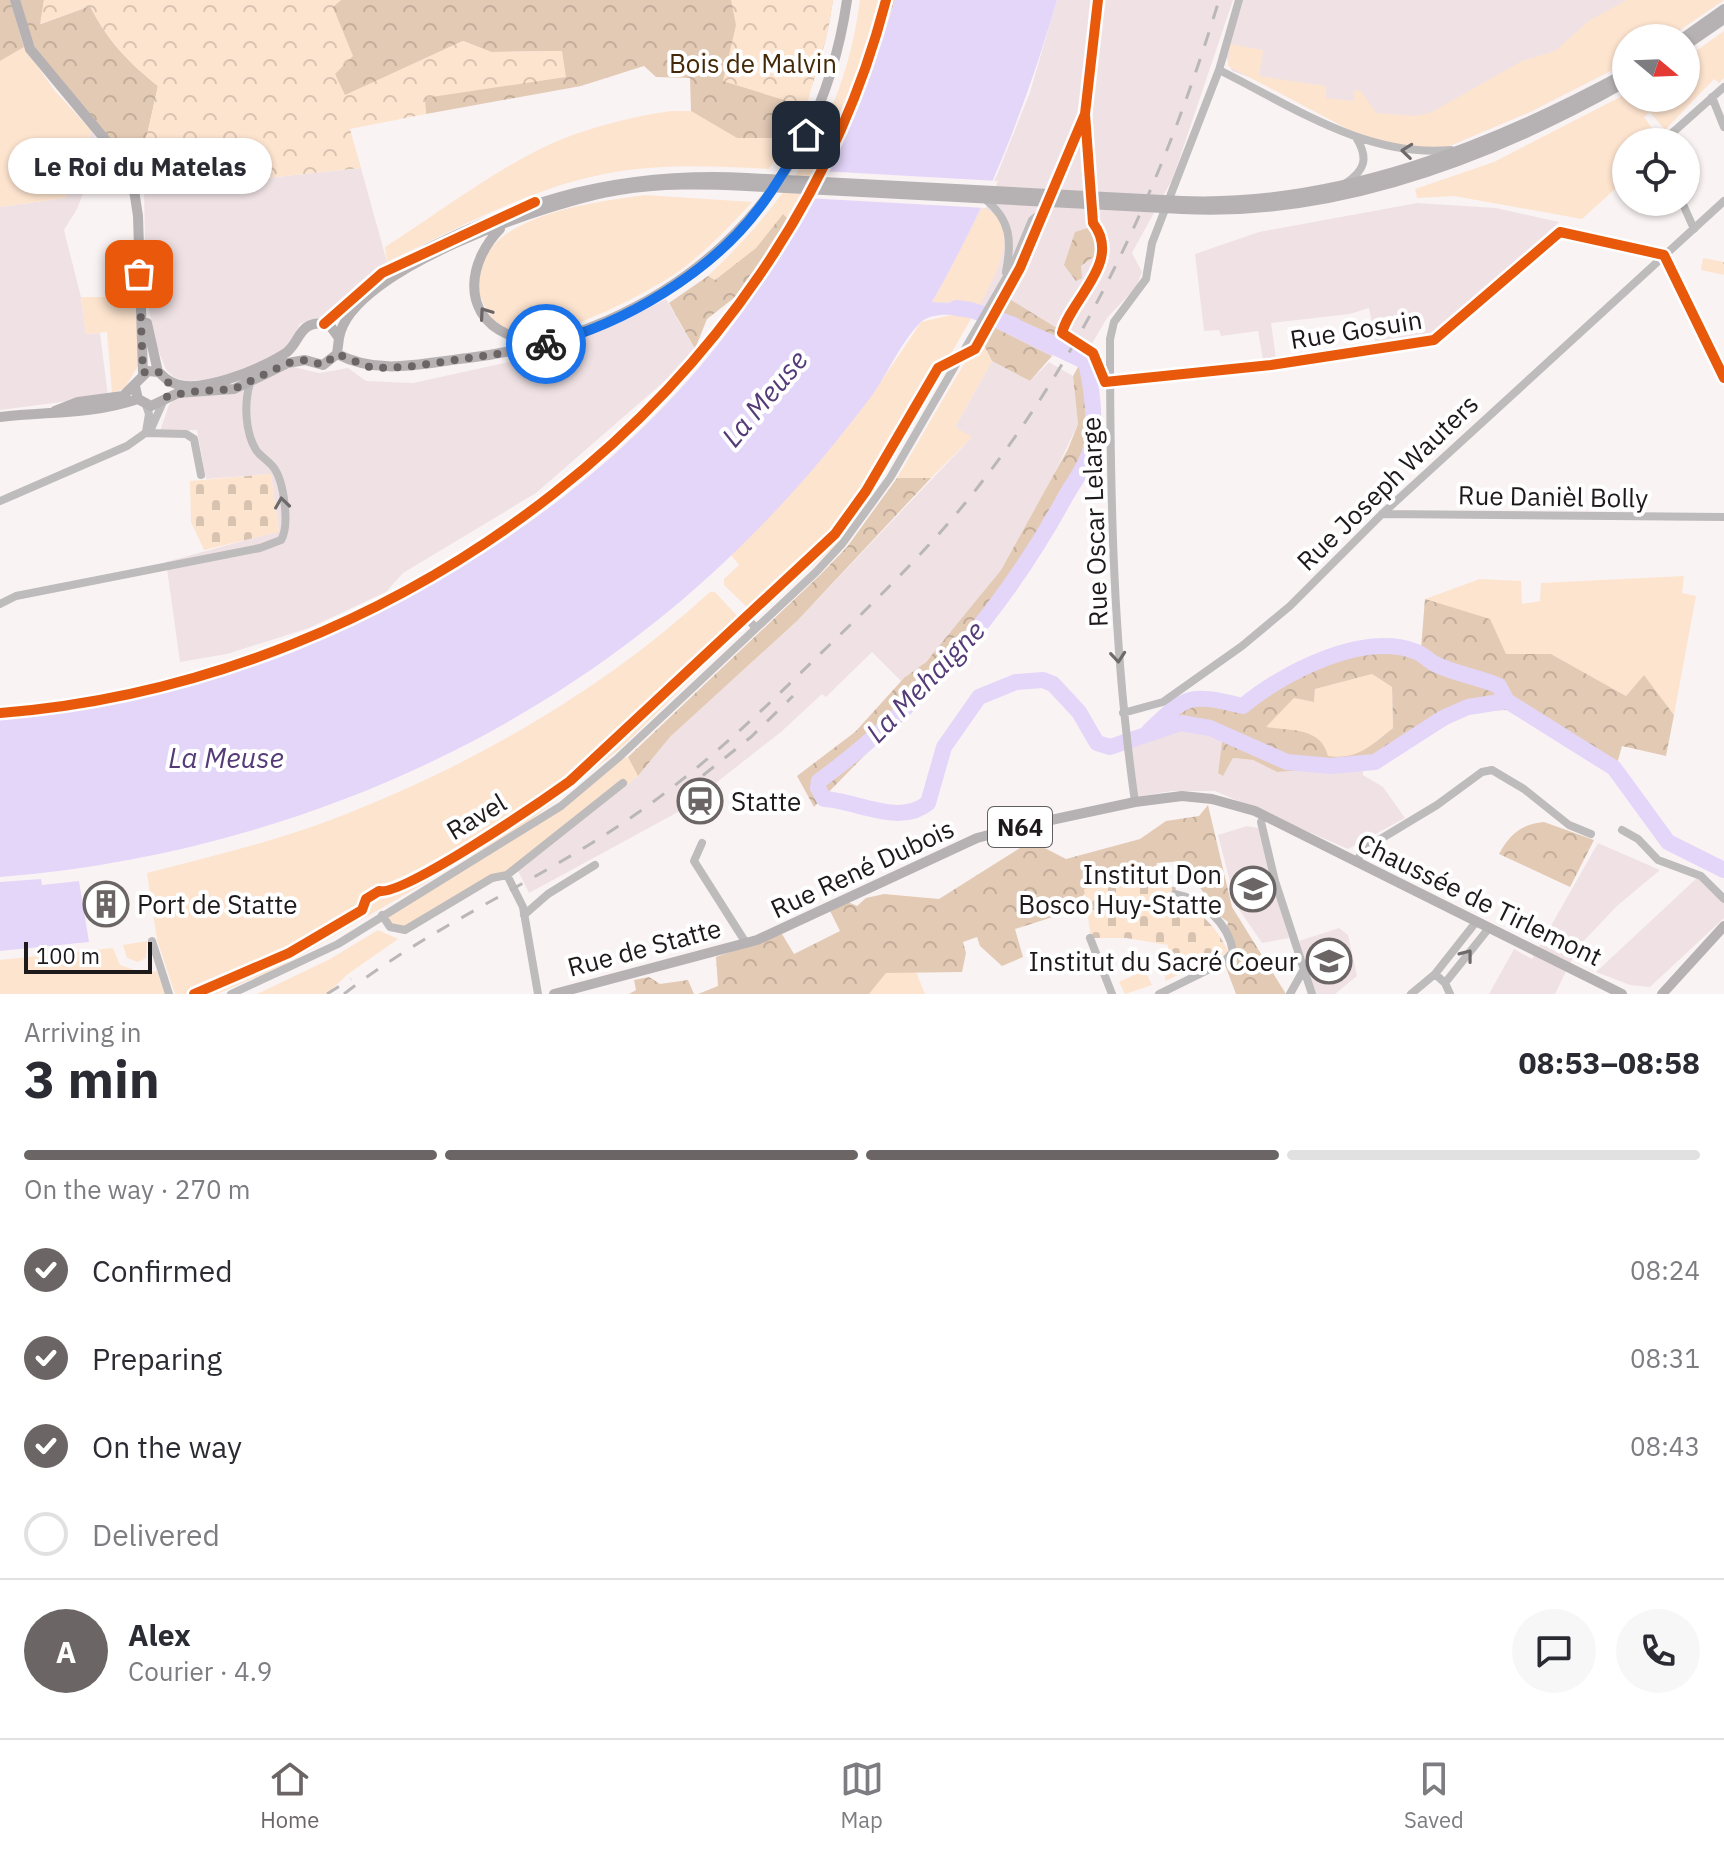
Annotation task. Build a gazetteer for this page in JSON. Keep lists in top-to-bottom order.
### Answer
{
  "streets": {
    "main road": [
      "N64",
      "Rue René Dubois",
      "Chaussée de Tirlemont",
      "Rue de Statte"
    ],
    "street": [
      "Rue Gosuin",
      "Rue Joseph Wauters",
      "Rue Danièl Bolly",
      "Rue Oscar Lelarge"
    ],
    "cycle path": ["Ravel"]
  },
  "crossings": [
    ["Rue Gosuin", "Rue Joseph Wauters"],
    ["Rue Gosuin", "Rue Oscar Lelarge"],
    ["Rue Joseph Wauters", "Rue Danièl Bolly"],
    ["Rue Joseph Wauters", "Rue Oscar Lelarge"],
    ["Rue Oscar Lelarge", "Rue René Dubois"],
    ["Rue René Dubois", "Chaussée de Tirlemont"],
    ["Rue René Dubois", "Rue de Statte"]
  ],
  "one_way": ["Rue Oscar Lelarge"],
  "water": ["La Meuse", "La Mehaigne"],
  "parks": ["Bois de Malvin"],
  "places": {
    "other": ["Le Roi du Matelas"],
    "station": ["Statte"],
    "school or university": ["Institut Don Bosco Huy-Statte", "Institut du Sacré Coeur"],
    "building": ["Port de Statte"]
  },
  "scale_bar": "100 m",
  "north": "right",
  "page": {
    "bubble": "Le Roi du Matelas",
    "scale": "100 m",
    "heading": ["3 min", "Arriving in", "08:53–08:58"],
    "panel": ["Alex", "Courier · 4.9"],
    "bar": "On the way · 270 m",
    "list": [
      ["Confirmed", "08:24"],
      ["Preparing", "08:31"],
      ["On the way", "08:43"],
      "Delivered"
    ],
    "round": "A",
    "tabs": ["Home", "Map", "Saved"]
  }
}
